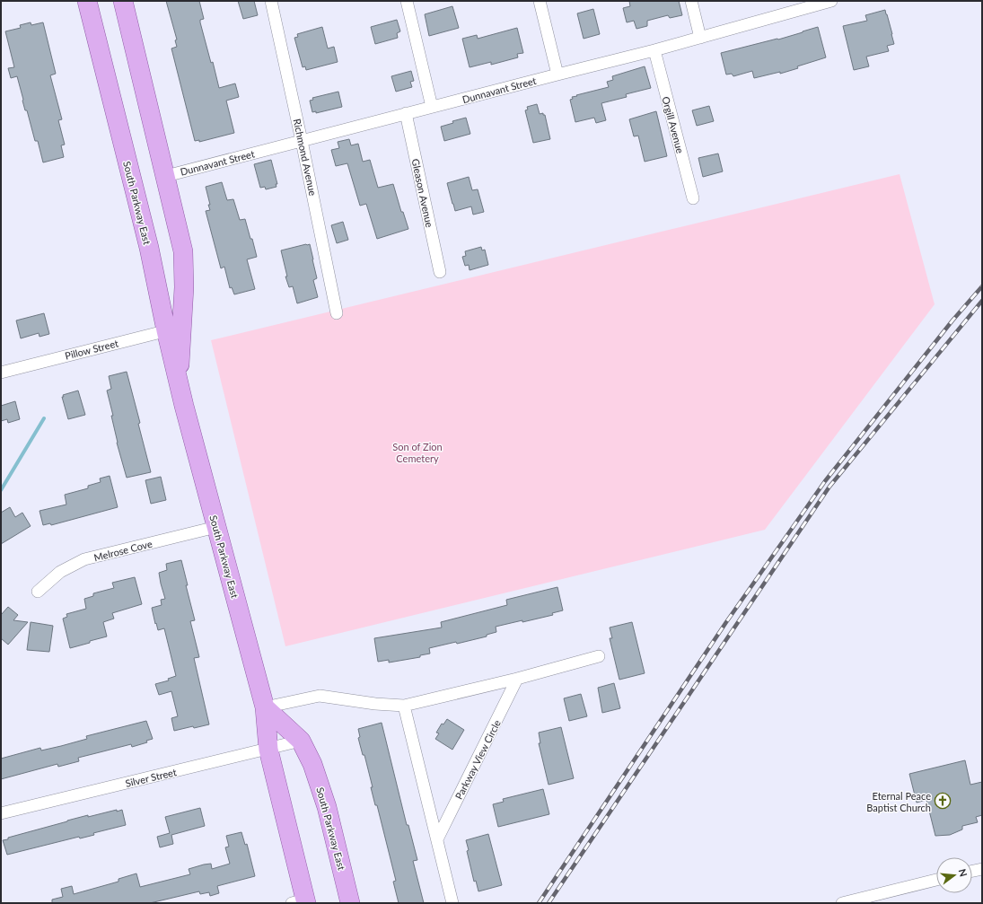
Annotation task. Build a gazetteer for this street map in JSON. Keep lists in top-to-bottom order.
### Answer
{
  "streets": {
    "main road": ["South Parkway East"],
    "street": [
      "Dunnavant Street",
      "Orgill Avenue",
      "Richmond Avenue",
      "Gleason Avenue",
      "Pillow Street",
      "Melrose Cove",
      "Parkway View Circle",
      "Silver Street"
    ]
  },
  "crossings": [
    ["Dunnavant Street", "Orgill Avenue"],
    ["Dunnavant Street", "Richmond Avenue"],
    ["Dunnavant Street", "Gleason Avenue"],
    ["Dunnavant Street", "South Parkway East"],
    ["South Parkway East", "Pillow Street"],
    ["South Parkway East", "Melrose Cove"],
    ["South Parkway East", "Silver Street"]
  ],
  "parks": ["Son of Zion Cemetery"],
  "places": {
    "church": ["Eternal Peace Baptist Church"]
  },
  "north": "right"
}
